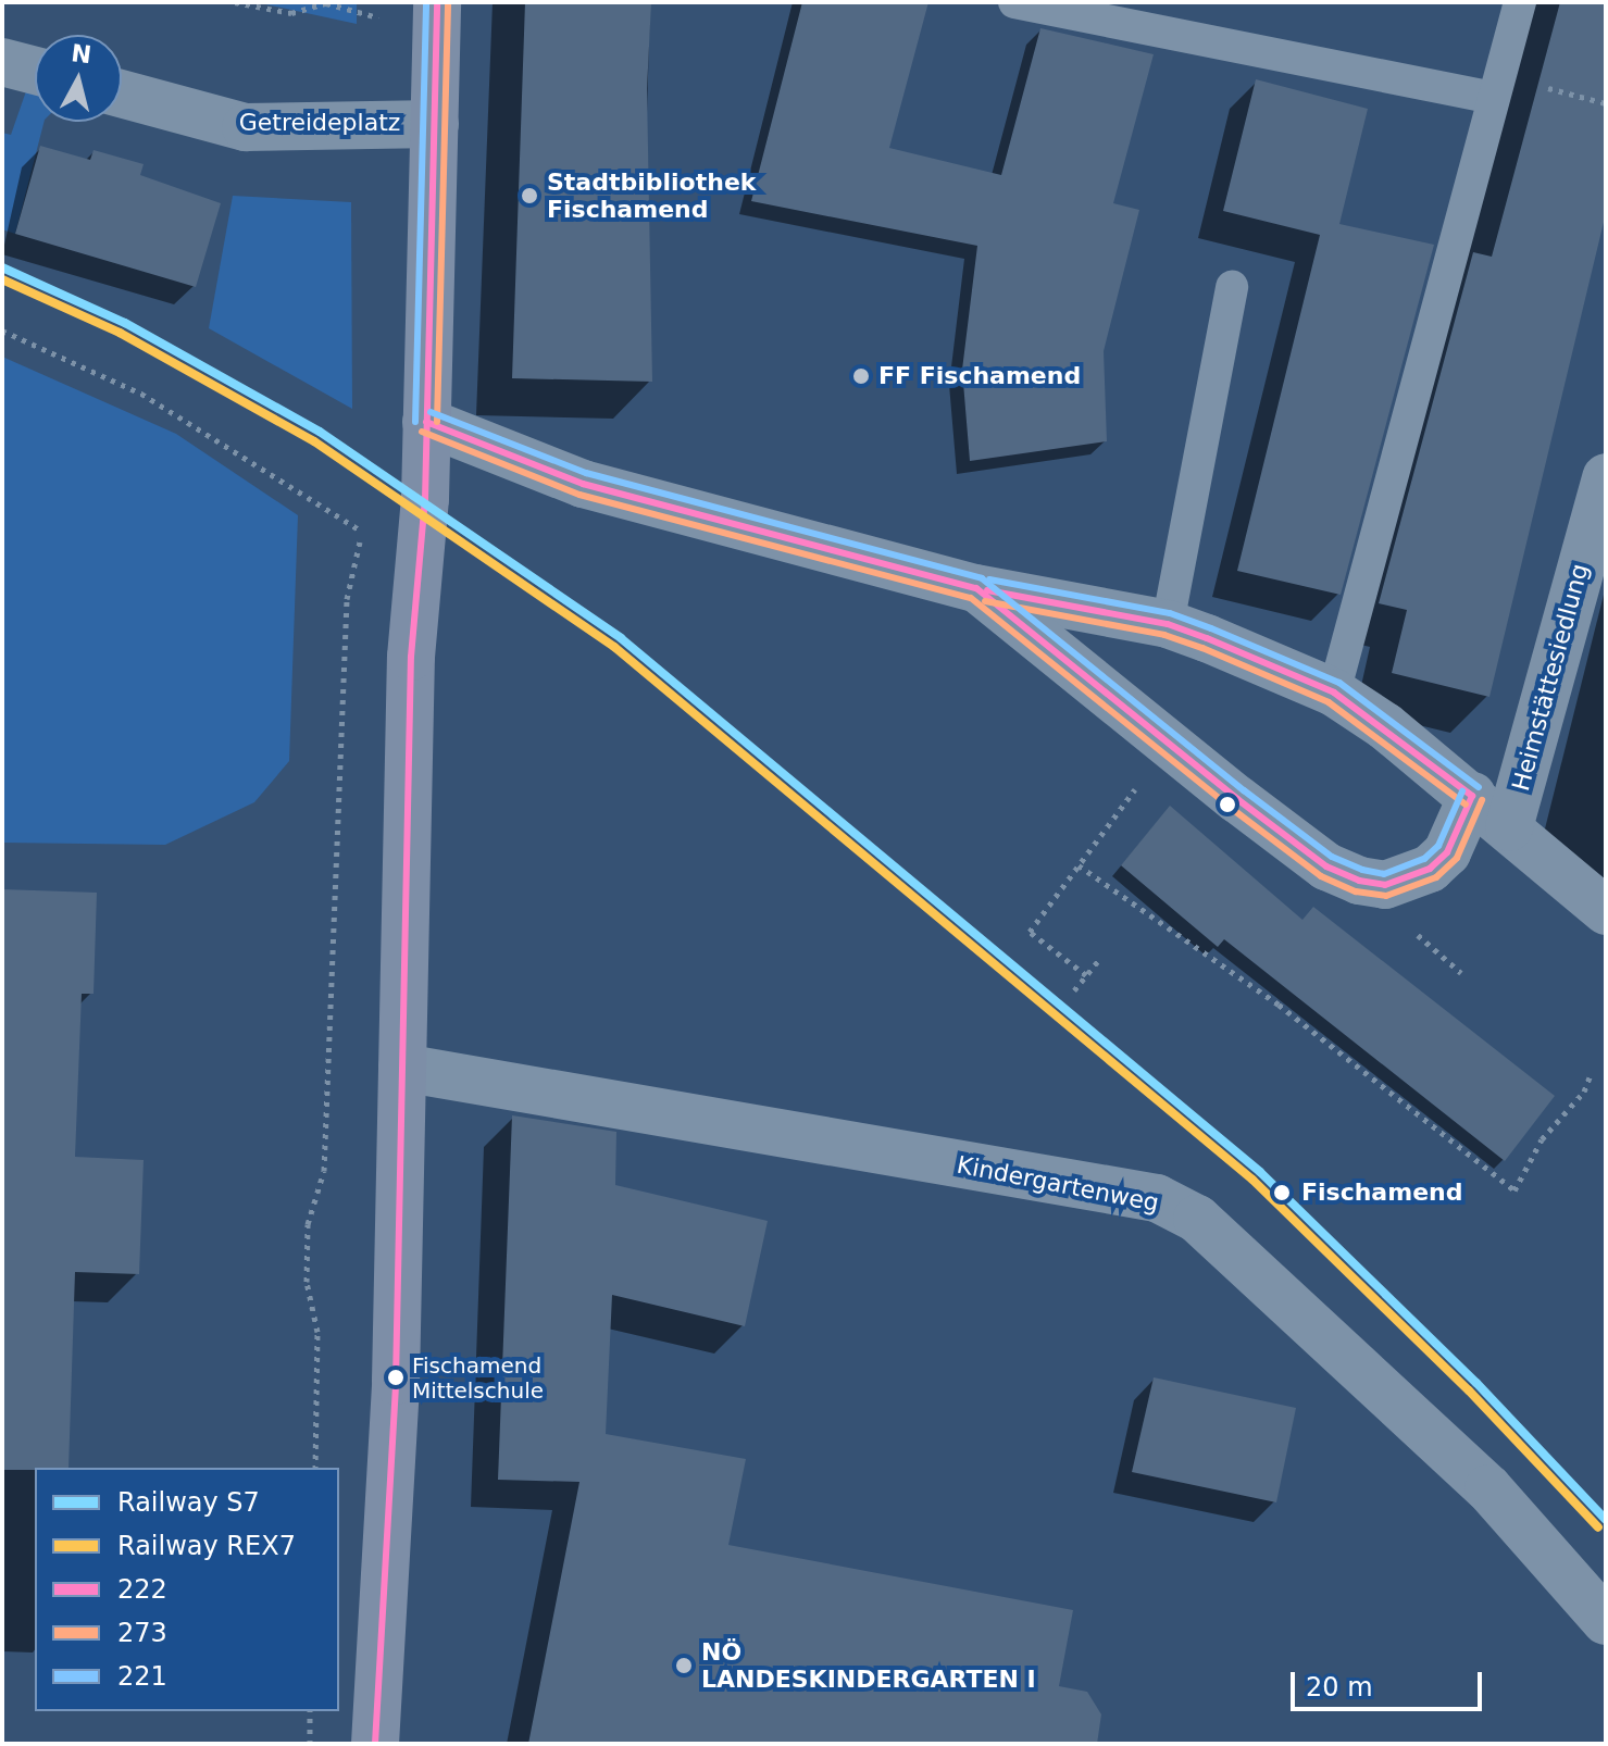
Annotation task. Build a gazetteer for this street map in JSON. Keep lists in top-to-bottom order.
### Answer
{
  "streets": {
    "street": ["Getreideplatz", "Heimstättesiedlung", "Kindergartenweg"]
  },
  "places": [
    "Stadtbibliothek Fischamend",
    "FF Fischamend",
    "Fischamend",
    "Fischamend Mittelschule",
    "NÖ LANDESKINDERGARTEN I"
  ],
  "lines": [
    "transit line 222",
    "transit line 273",
    "transit line 221",
    "rail line S7",
    "rail line REX7"
  ],
  "legend": [
    "Railway S7",
    "Railway REX7",
    "222",
    "273",
    "221"
  ],
  "scale_bar": "20 m",
  "north": "top"
}
